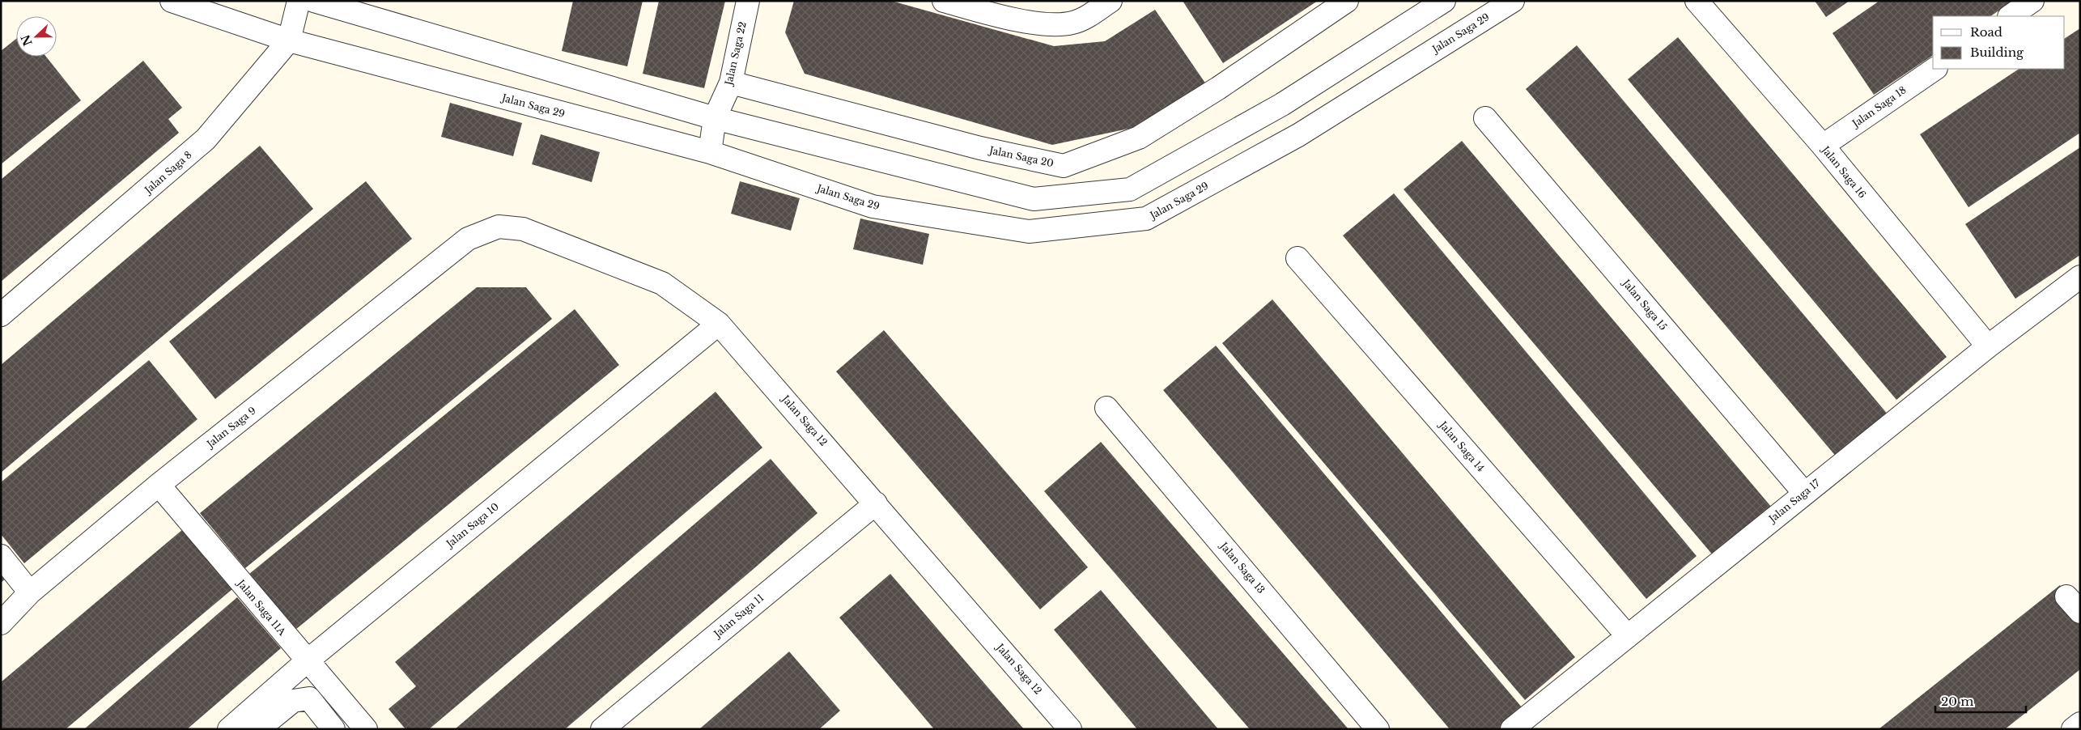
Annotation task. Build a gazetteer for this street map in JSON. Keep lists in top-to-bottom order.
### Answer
{
  "streets": {
    "street": [
      "Jalan Saga 29",
      "Jalan Saga 22",
      "Jalan Saga 18",
      "Jalan Saga 20",
      "Jalan Saga 8",
      "Jalan Saga 16",
      "Jalan Saga 15",
      "Jalan Saga 12",
      "Jalan Saga 9",
      "Jalan Saga 14",
      "Jalan Saga 17",
      "Jalan Saga 10",
      "Jalan Saga 13",
      "Jalan Saga 11A",
      "Jalan Saga 11"
    ]
  },
  "crossings": [
    ["Jalan Saga 29", "Jalan Saga 22"],
    ["Jalan Saga 29", "Jalan Saga 8"],
    ["Jalan Saga 22", "Jalan Saga 20"],
    ["Jalan Saga 18", "Jalan Saga 16"],
    ["Jalan Saga 16", "Jalan Saga 17"],
    ["Jalan Saga 15", "Jalan Saga 17"],
    ["Jalan Saga 12", "Jalan Saga 9"],
    ["Jalan Saga 12", "Jalan Saga 10"],
    ["Jalan Saga 12", "Jalan Saga 11"],
    ["Jalan Saga 9", "Jalan Saga 11A"],
    ["Jalan Saga 14", "Jalan Saga 17"],
    ["Jalan Saga 10", "Jalan Saga 11A"]
  ],
  "legend": ["Road", "Building"],
  "scale_bar": "20 m",
  "north": "left"
}
